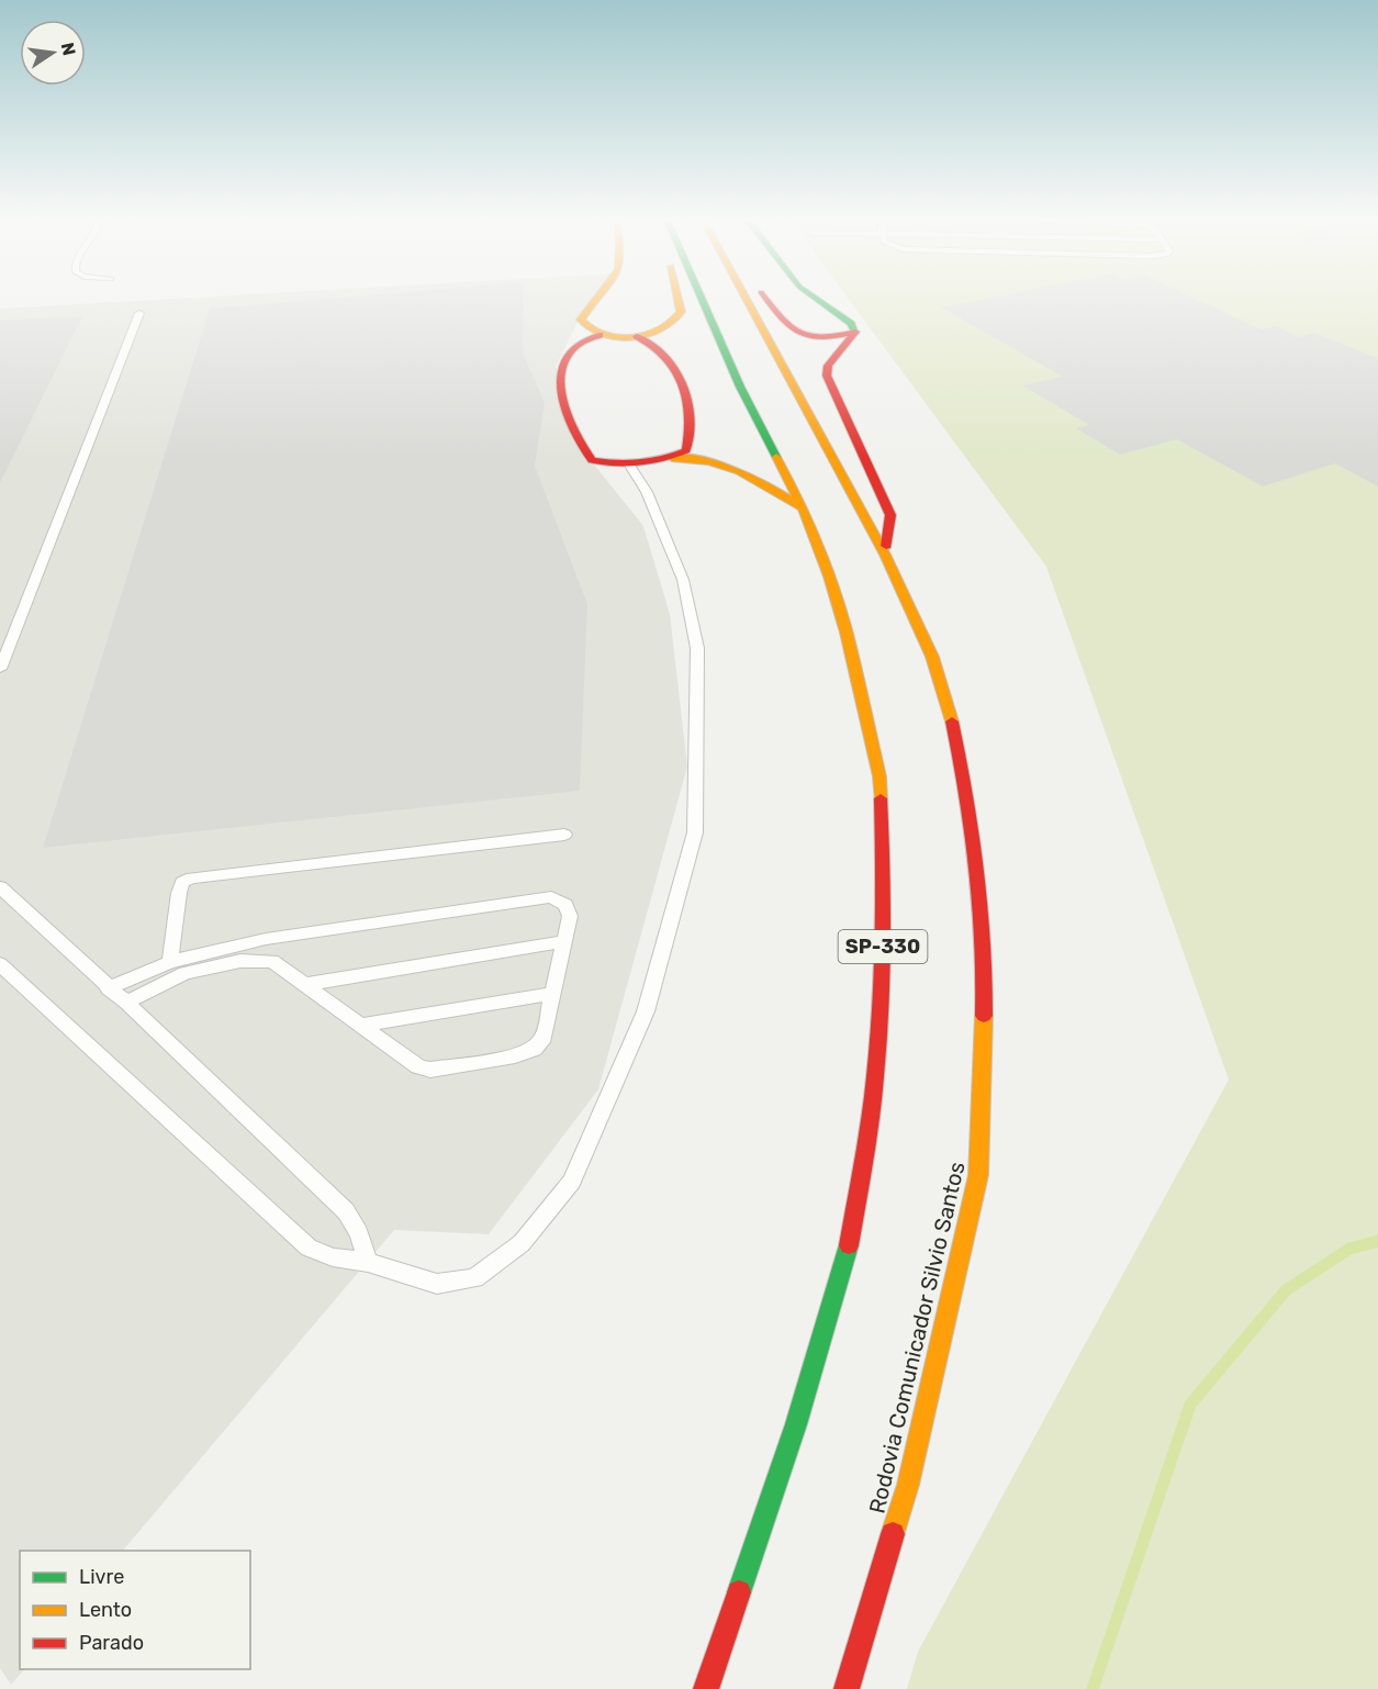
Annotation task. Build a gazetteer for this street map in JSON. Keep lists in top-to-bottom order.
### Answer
{
  "streets": {
    "highway": ["SP-330", "Rodovia Comunicador Silvio Santos"]
  },
  "legend": ["Livre", "Lento", "Parado"],
  "north": "right"
}
